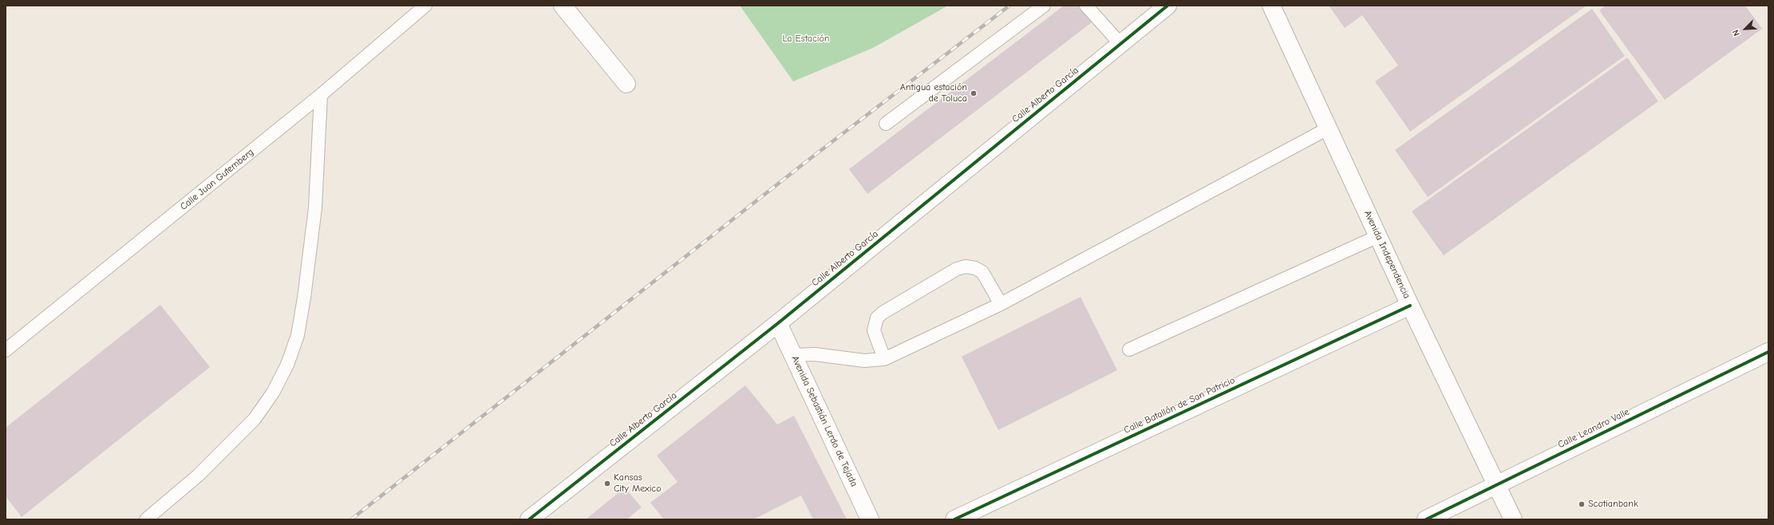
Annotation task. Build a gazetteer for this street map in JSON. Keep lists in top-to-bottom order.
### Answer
{
  "streets": {
    "street": [
      "Calle Alberto García",
      "Avenida Independencia",
      "Calle Batallón de San Patricio",
      "Avenida Sebastián Lerdo de Tejada",
      "Calle Leandro Valle"
    ],
    "lane": ["Calle Juan Gutemberg"]
  },
  "crossings": [
    ["Calle Alberto García", "Avenida Sebastián Lerdo de Tejada"],
    ["Avenida Independencia", "Calle Batallón de San Patricio"],
    ["Avenida Independencia", "Calle Leandro Valle"]
  ],
  "parks": ["La Estación"],
  "places": ["Antigua estación de Toluca", "Kansas City Mexico", "Scotianbank"],
  "north": "bottom left"
}
